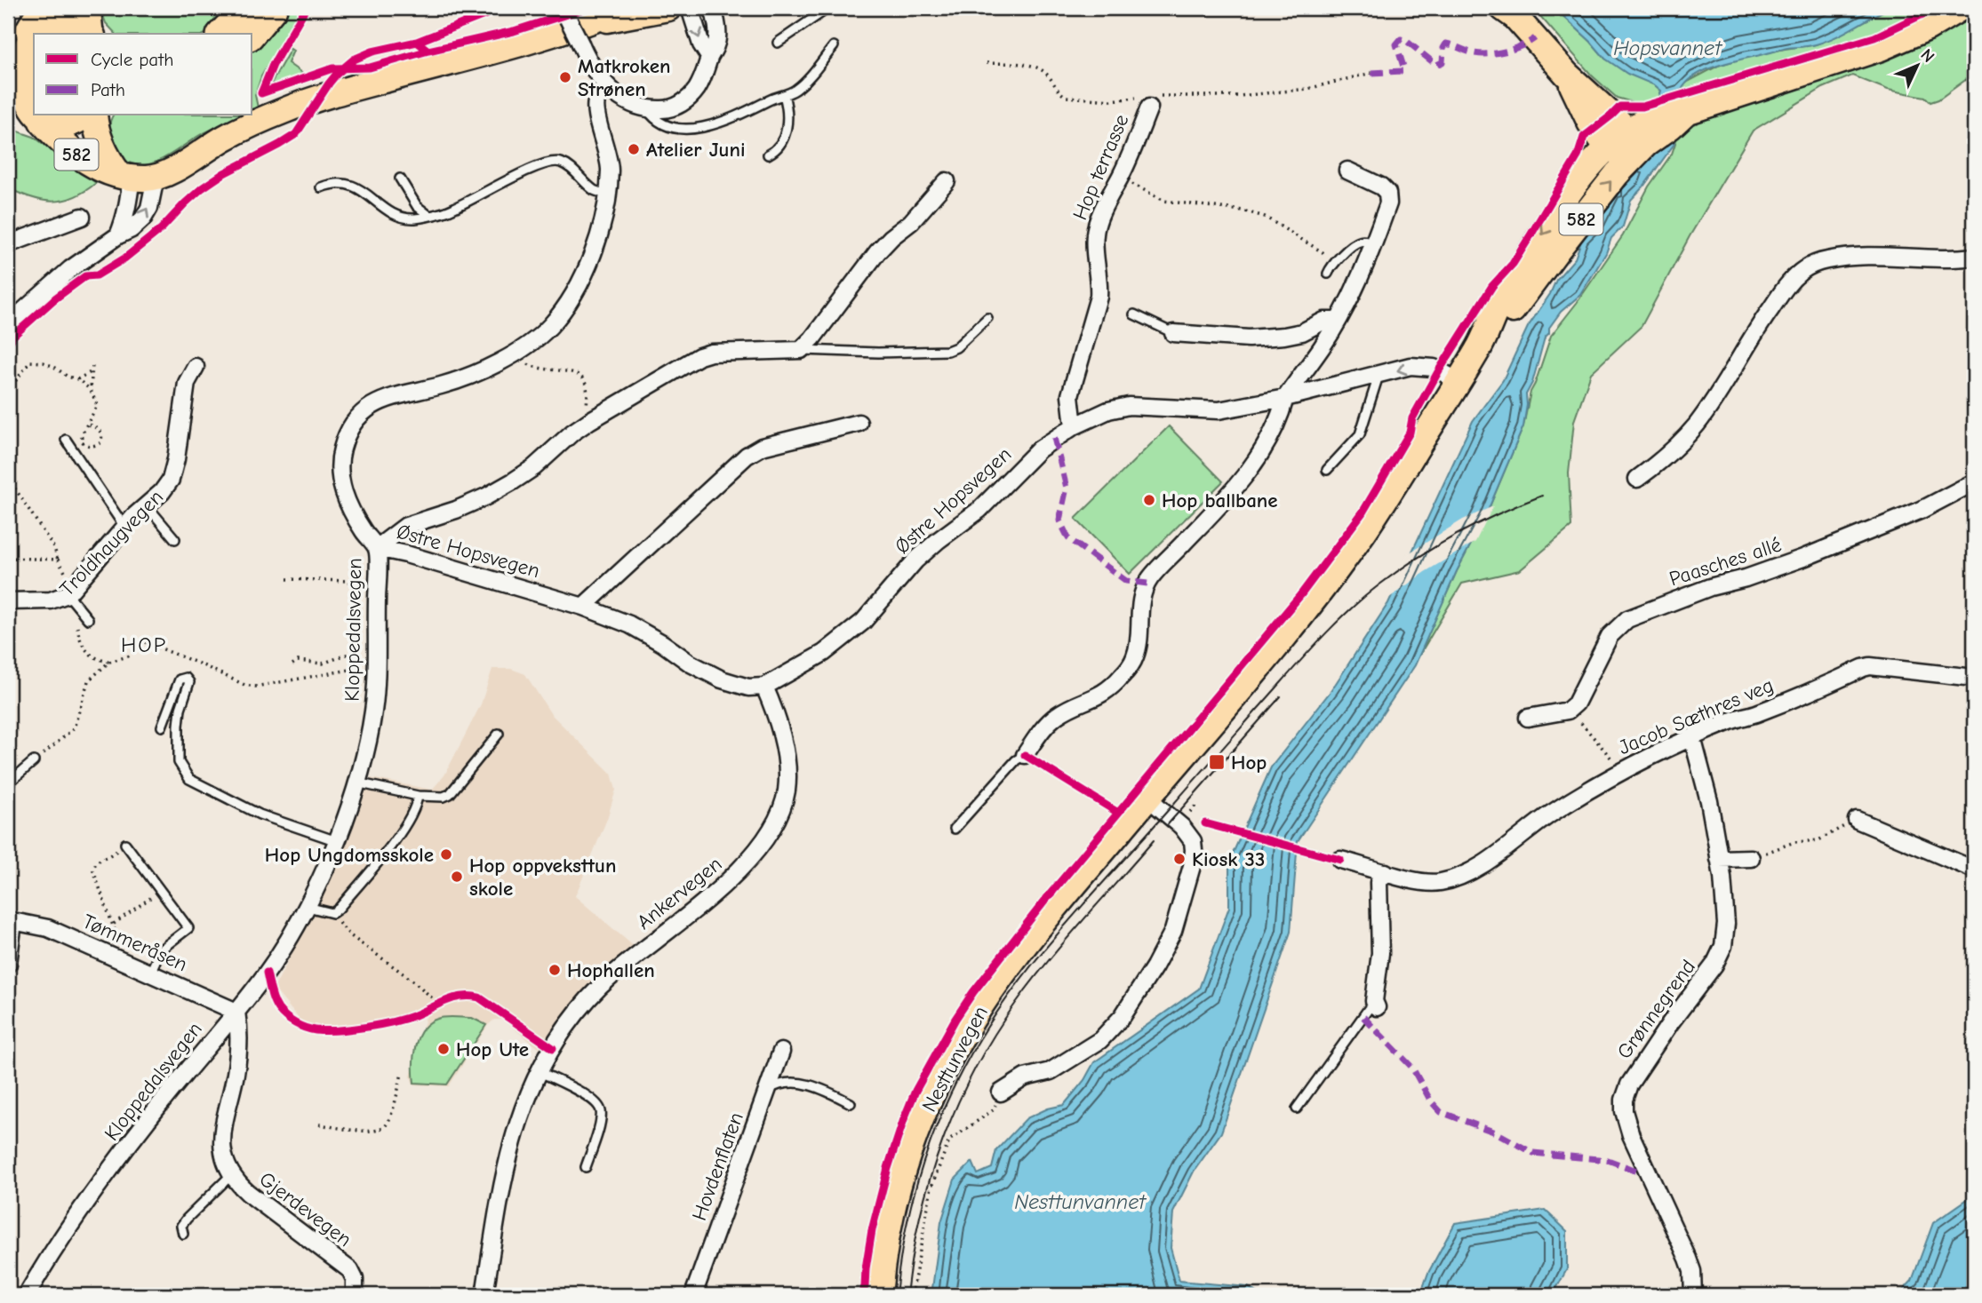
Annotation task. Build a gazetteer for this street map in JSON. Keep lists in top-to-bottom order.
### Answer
{
  "streets": {
    "main road": ["582", "Nesttunvegen"],
    "street": [
      "Hop terrasse",
      "Østre Hopsvegen",
      "Troldhaugvegen",
      "Paasches allé",
      "Kloppedalsvegen",
      "Jacob Sæthres veg",
      "Ankervegen",
      "Tømmeråsen",
      "Grønnegrend",
      "Hovdenflaten",
      "Gjerdevegen"
    ]
  },
  "crossings": [
    ["Hop terrasse", "Østre Hopsvegen"],
    ["Østre Hopsvegen", "Kloppedalsvegen"],
    ["Østre Hopsvegen", "Ankervegen"],
    ["Østre Hopsvegen", "Nesttunvegen"],
    ["Kloppedalsvegen", "Tømmeråsen"],
    ["Kloppedalsvegen", "Gjerdevegen"],
    ["Jacob Sæthres veg", "Grønnegrend"],
    ["Tømmeråsen", "Gjerdevegen"]
  ],
  "districts": ["HOP"],
  "water": ["Hopsvannet", "Nesttunvannet"],
  "places": {
    "other": [
      "Matkroken Strønen",
      "Atelier Juni",
      "Hop ballbane",
      "Hop Ungdomsskole",
      "Kiosk 33",
      "Hop oppveksttun skole",
      "Hophallen",
      "Hop Ute"
    ],
    "transit": ["Hop"]
  },
  "legend": ["Cycle path", "Path"],
  "north": "top right"
}
